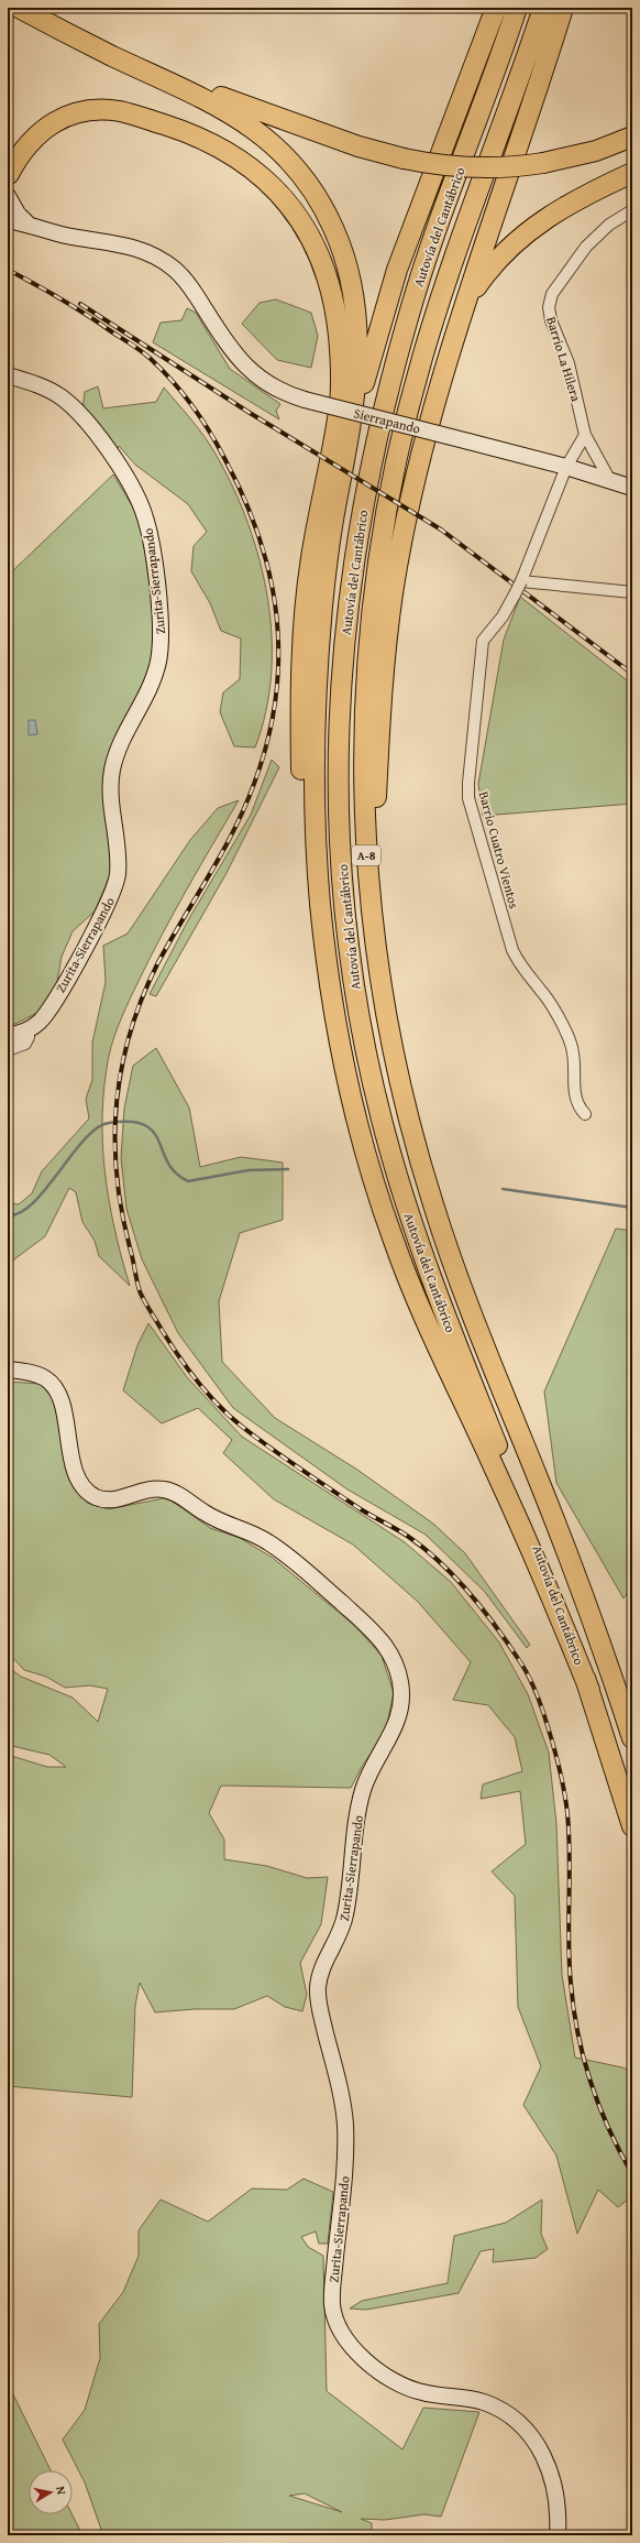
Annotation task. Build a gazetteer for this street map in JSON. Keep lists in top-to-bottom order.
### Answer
{
  "streets": {
    "highway": ["Autovía del Cantábrico", "A-8"],
    "street": [
      "Barrio La Hilera",
      "Sierrapando",
      "Zurita-Sierrapando",
      "Barrio Cuatro Vientos"
    ]
  },
  "north": "right"
}
